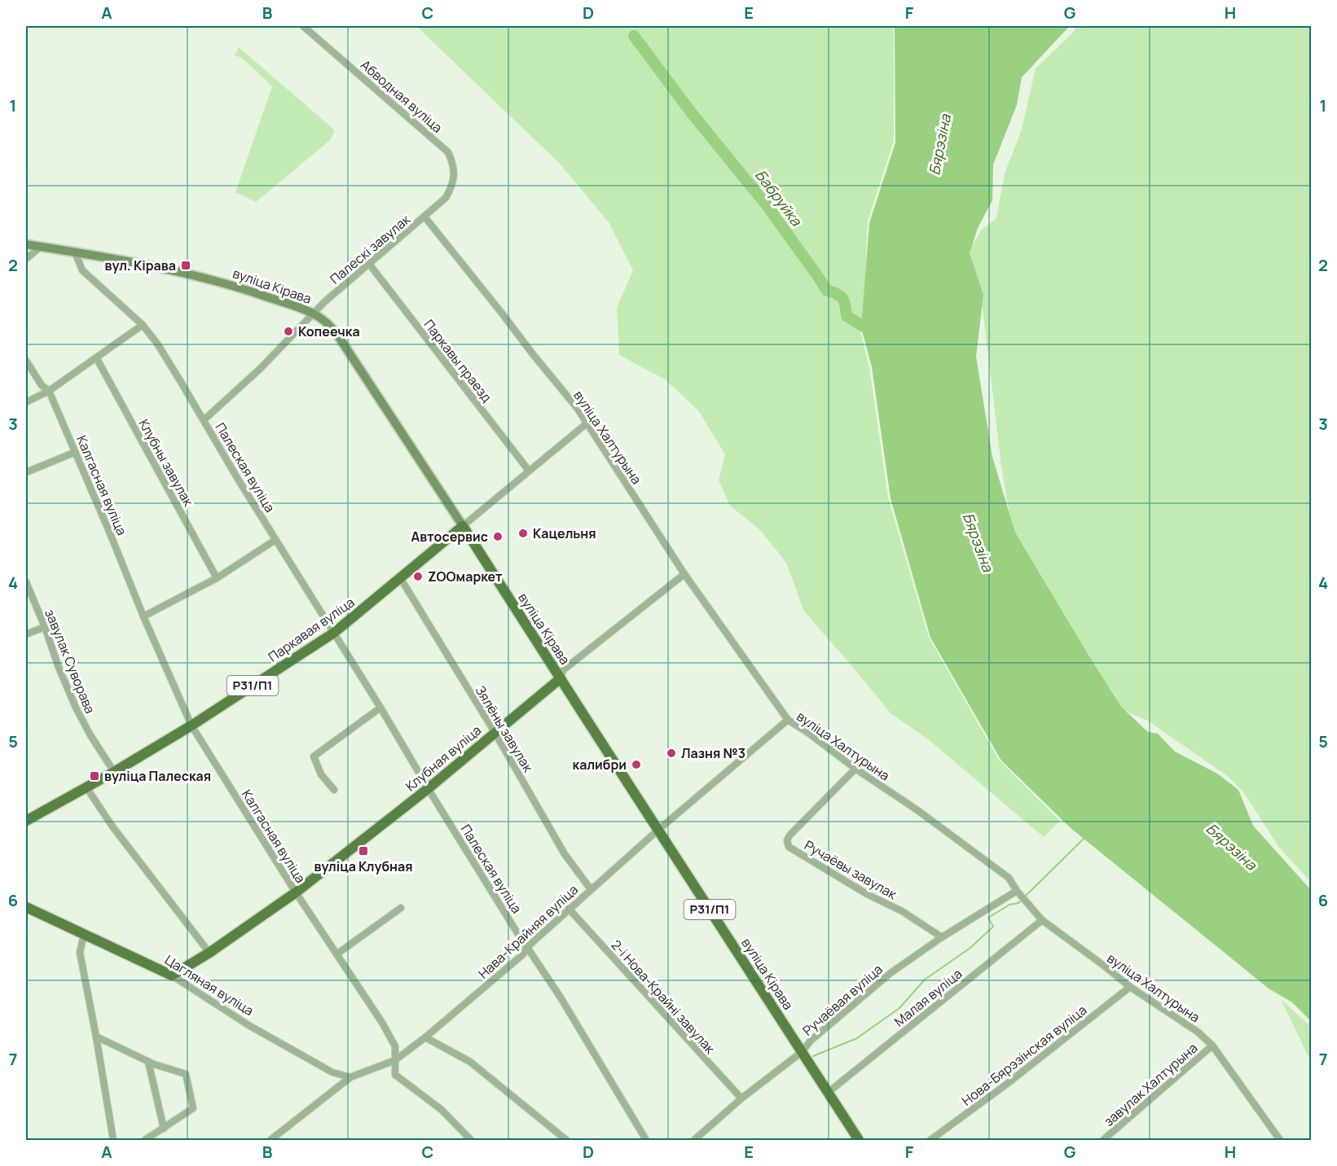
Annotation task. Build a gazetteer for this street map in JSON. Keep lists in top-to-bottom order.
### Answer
{
  "streets": {
    "main road": [
      "вуліца Кірава",
      "Паркавая вуліца",
      "Р31/П1",
      "Клубная вуліца",
      "Цагляная вуліца"
    ],
    "street": [
      "Абводная вуліца",
      "Палескі завулак",
      "Паркавы праезд",
      "вуліца Халтурына",
      "Клубны завулак",
      "Палеская вуліца",
      "Калгасная вуліца",
      "завулак Суворава",
      "Зялёны завулак",
      "Ручаёвы завулак",
      "Нава-Крайняя вуліца",
      "2-і Нова-Крайні завулак",
      "Малая вуліца",
      "Ручаёвая вуліца",
      "Нова-Бярэзінская вуліца",
      "завулак Халтурына"
    ]
  },
  "crossings": [
    ["Абводная вуліца", "Палескі завулак"],
    ["Палескі завулак", "вуліца Кірава"],
    ["Палескі завулак", "Паркавы праезд"],
    ["Палескі завулак", "вуліца Халтурына"],
    ["Палескі завулак", "Палеская вуліца"],
    ["вуліца Кірава", "Палеская вуліца"],
    ["вуліца Кірава", "Паркавая вуліца"],
    ["вуліца Кірава", "Клубная вуліца"],
    ["вуліца Кірава", "Нава-Крайняя вуліца"],
    ["вуліца Кірава", "Малая вуліца"],
    ["вуліца Кірава", "Ручаёвая вуліца"],
    ["Паркавы праезд", "Паркавая вуліца"],
    ["вуліца Халтурына", "Паркавая вуліца"],
    ["вуліца Халтурына", "Клубная вуліца"],
    ["вуліца Халтурына", "Ручаёвы завулак"],
    ["вуліца Халтурына", "Нава-Крайняя вуліца"],
    ["вуліца Халтурына", "Малая вуліца"],
    ["вуліца Халтурына", "Ручаёвая вуліца"],
    ["вуліца Халтурына", "Нова-Бярэзінская вуліца"],
    ["вуліца Халтурына", "завулак Халтурына"],
    ["Палеская вуліца", "Паркавая вуліца"],
    ["Палеская вуліца", "Клубная вуліца"],
    ["Палеская вуліца", "Нава-Крайняя вуліца"],
    ["Калгасная вуліца", "Паркавая вуліца"],
    ["Калгасная вуліца", "Клубная вуліца"],
    ["Калгасная вуліца", "Нава-Крайняя вуліца"],
    ["Паркавая вуліца", "завулак Суворава"],
    ["Паркавая вуліца", "Зялёны завулак"],
    ["Зялёны завулак", "Клубная вуліца"],
    ["Зялёны завулак", "Нава-Крайняя вуліца"],
    ["Клубная вуліца", "Цагляная вуліца"],
    ["Ручаёвы завулак", "Ручаёвая вуліца"],
    ["Нава-Крайняя вуліца", "Цагляная вуліца"],
    ["Нава-Крайняя вуліца", "2-і Нова-Крайні завулак"],
    ["2-і Нова-Крайні завулак", "Ручаёвая вуліца"]
  ],
  "water": ["Бярэзіна", "Бабруйка"],
  "places": {
    "transit": ["вул. Кірава", "вуліца Палеская", "вуліца Клубная"],
    "other": [
      "Копеечка",
      "Кацельня",
      "Автосервис",
      "ZOOмаркет",
      "Лазня №3",
      "калибри"
    ]
  },
  "grid": {
    "columns": [
      "A",
      "B",
      "C",
      "D",
      "E",
      "F",
      "G",
      "H"
    ],
    "rows": [
      "1",
      "2",
      "3",
      "4",
      "5",
      "6",
      "7"
    ]
  }
}
